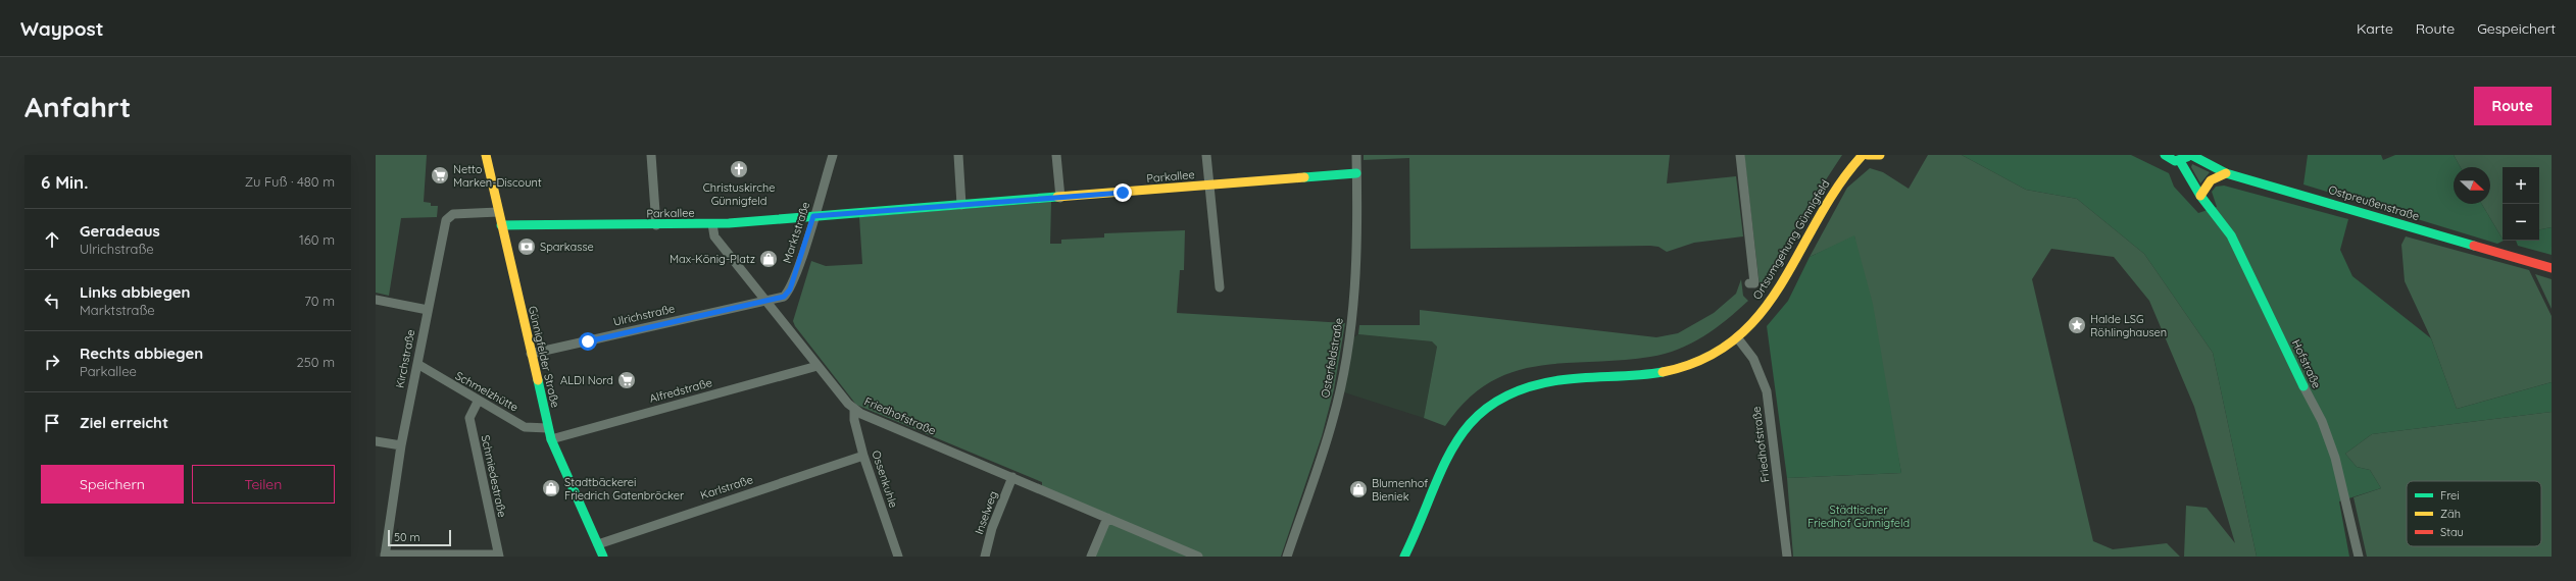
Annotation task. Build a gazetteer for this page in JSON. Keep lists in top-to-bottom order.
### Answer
{
  "streets": {
    "street": [
      "Parkallee",
      "Ostpreußenstraße",
      "Marktstraße",
      "Ortsumgehung Günnigfeld",
      "Ulrichstraße",
      "Günnigfelder Straße",
      "Osterfeldstraße",
      "Kirchstraße",
      "Hofstraße",
      "Alfredstraße",
      "Schmelzhütte",
      "Friedhofstraße",
      "Schmiedestraße",
      "Ossenkuhle",
      "Karlstraße",
      "Inselweg"
    ]
  },
  "crossings": [
    ["Parkallee", "Marktstraße"],
    ["Parkallee", "Günnigfelder Straße"],
    ["Parkallee", "Osterfeldstraße"],
    ["Parkallee", "Friedhofstraße"],
    ["Marktstraße", "Ulrichstraße"],
    ["Marktstraße", "Friedhofstraße"],
    ["Ortsumgehung Günnigfeld", "Friedhofstraße"],
    ["Ulrichstraße", "Günnigfelder Straße"],
    ["Ulrichstraße", "Friedhofstraße"],
    ["Günnigfelder Straße", "Kirchstraße"],
    ["Günnigfelder Straße", "Alfredstraße"],
    ["Günnigfelder Straße", "Schmelzhütte"],
    ["Günnigfelder Straße", "Karlstraße"],
    ["Kirchstraße", "Schmelzhütte"],
    ["Alfredstraße", "Friedhofstraße"],
    ["Schmelzhütte", "Schmiedestraße"],
    ["Friedhofstraße", "Ossenkuhle"],
    ["Friedhofstraße", "Inselweg"],
    ["Ossenkuhle", "Karlstraße"]
  ],
  "parks": ["Städtischer Friedhof Günnigfeld"],
  "places": {
    "church": ["Christuskirche Günnigfeld"],
    "supermarket": ["Netto Marken-Discount", "ALDI Nord"],
    "bank": ["Sparkasse"],
    "shop": ["Max-König-Platz", "Stadtbäckerei Friedrich Gatenbröcker", "Blumenhof Bieniek"],
    "place": ["Halde LSG Röhlinghausen"]
  },
  "legend": ["Frei", "Zäh", "Stau"],
  "scale_bar": "50 m",
  "north": "right",
  "page": {
    "header": "Waypost",
    "nav": ["Karte", "Route", "Gespeichert"],
    "buttons": [
      "Route",
      ["Speichern", "Teilen"]
    ],
    "title": "Anfahrt",
    "heading": ["6 Min.", "Zu Fuß · 480 m"],
    "map_buttons": ["+", "−"],
    "list": [
      ["Geradeaus", "Ulrichstraße", "160 m"],
      ["Links abbiegen", "Marktstraße", "70 m"],
      ["Rechts abbiegen", "Parkallee", "250 m"],
      "Ziel erreicht"
    ],
    "scale": "50 m"
  }
}
